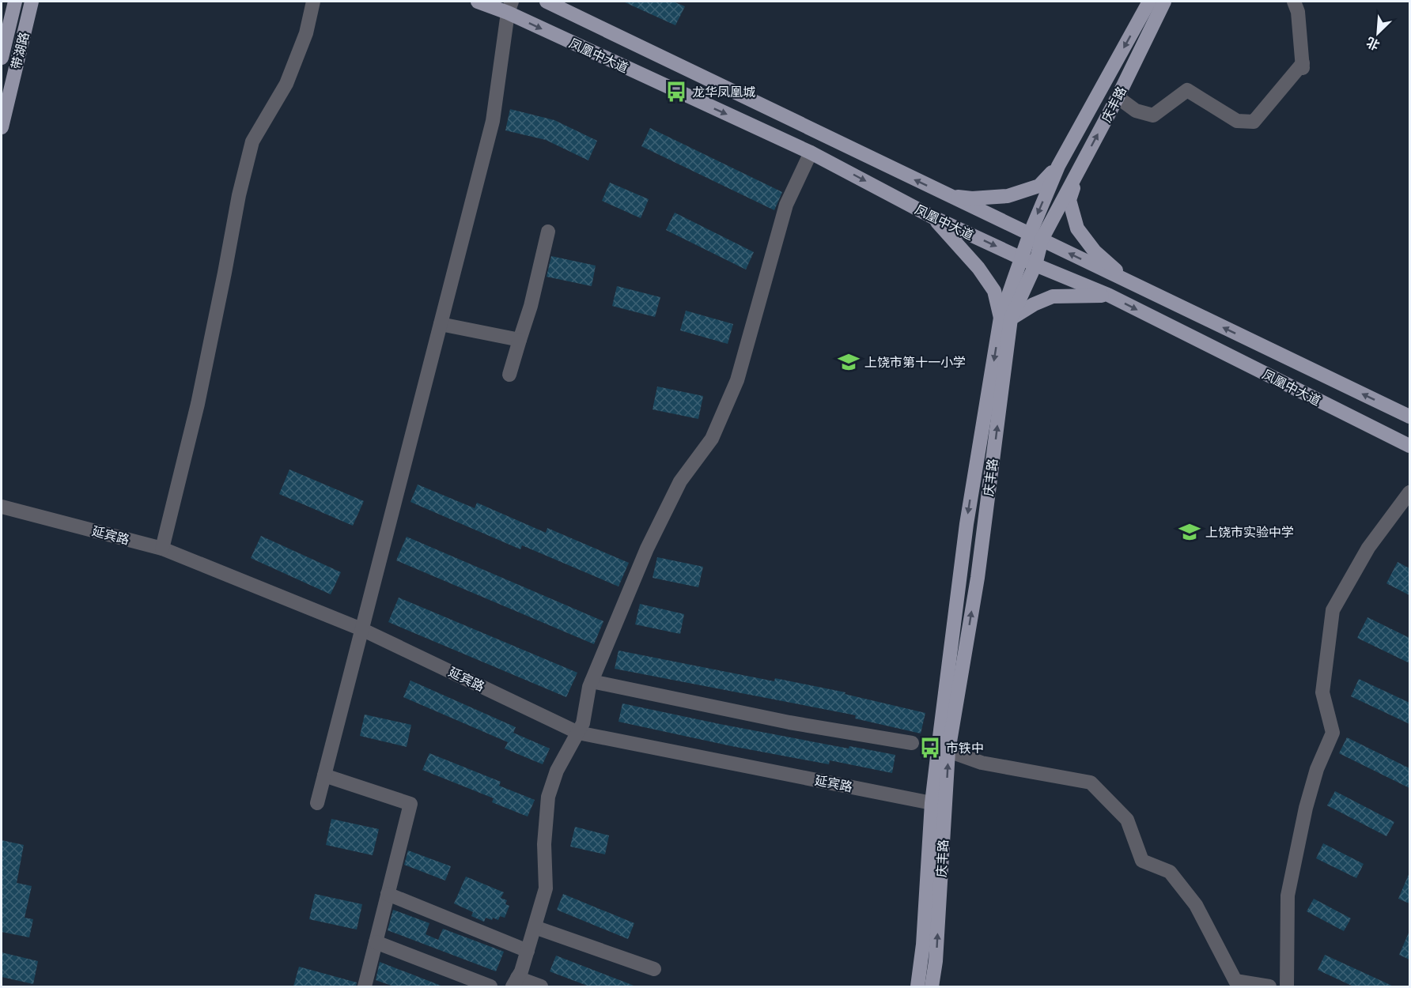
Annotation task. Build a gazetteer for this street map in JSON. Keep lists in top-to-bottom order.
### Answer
{
  "streets": {
    "main road": ["带湖路", "凤凰中大道", "庆丰路"],
    "street": ["延宾路"]
  },
  "crossings": [
    ["凤凰中大道", "庆丰路"],
    ["庆丰路", "延宾路"]
  ],
  "places": {
    "bus stop": ["龙华凤凰城", "市铁中"],
    "school or university": ["上饶市第十一小学", "上饶市实验中学"]
  },
  "north": "bottom left"
}
